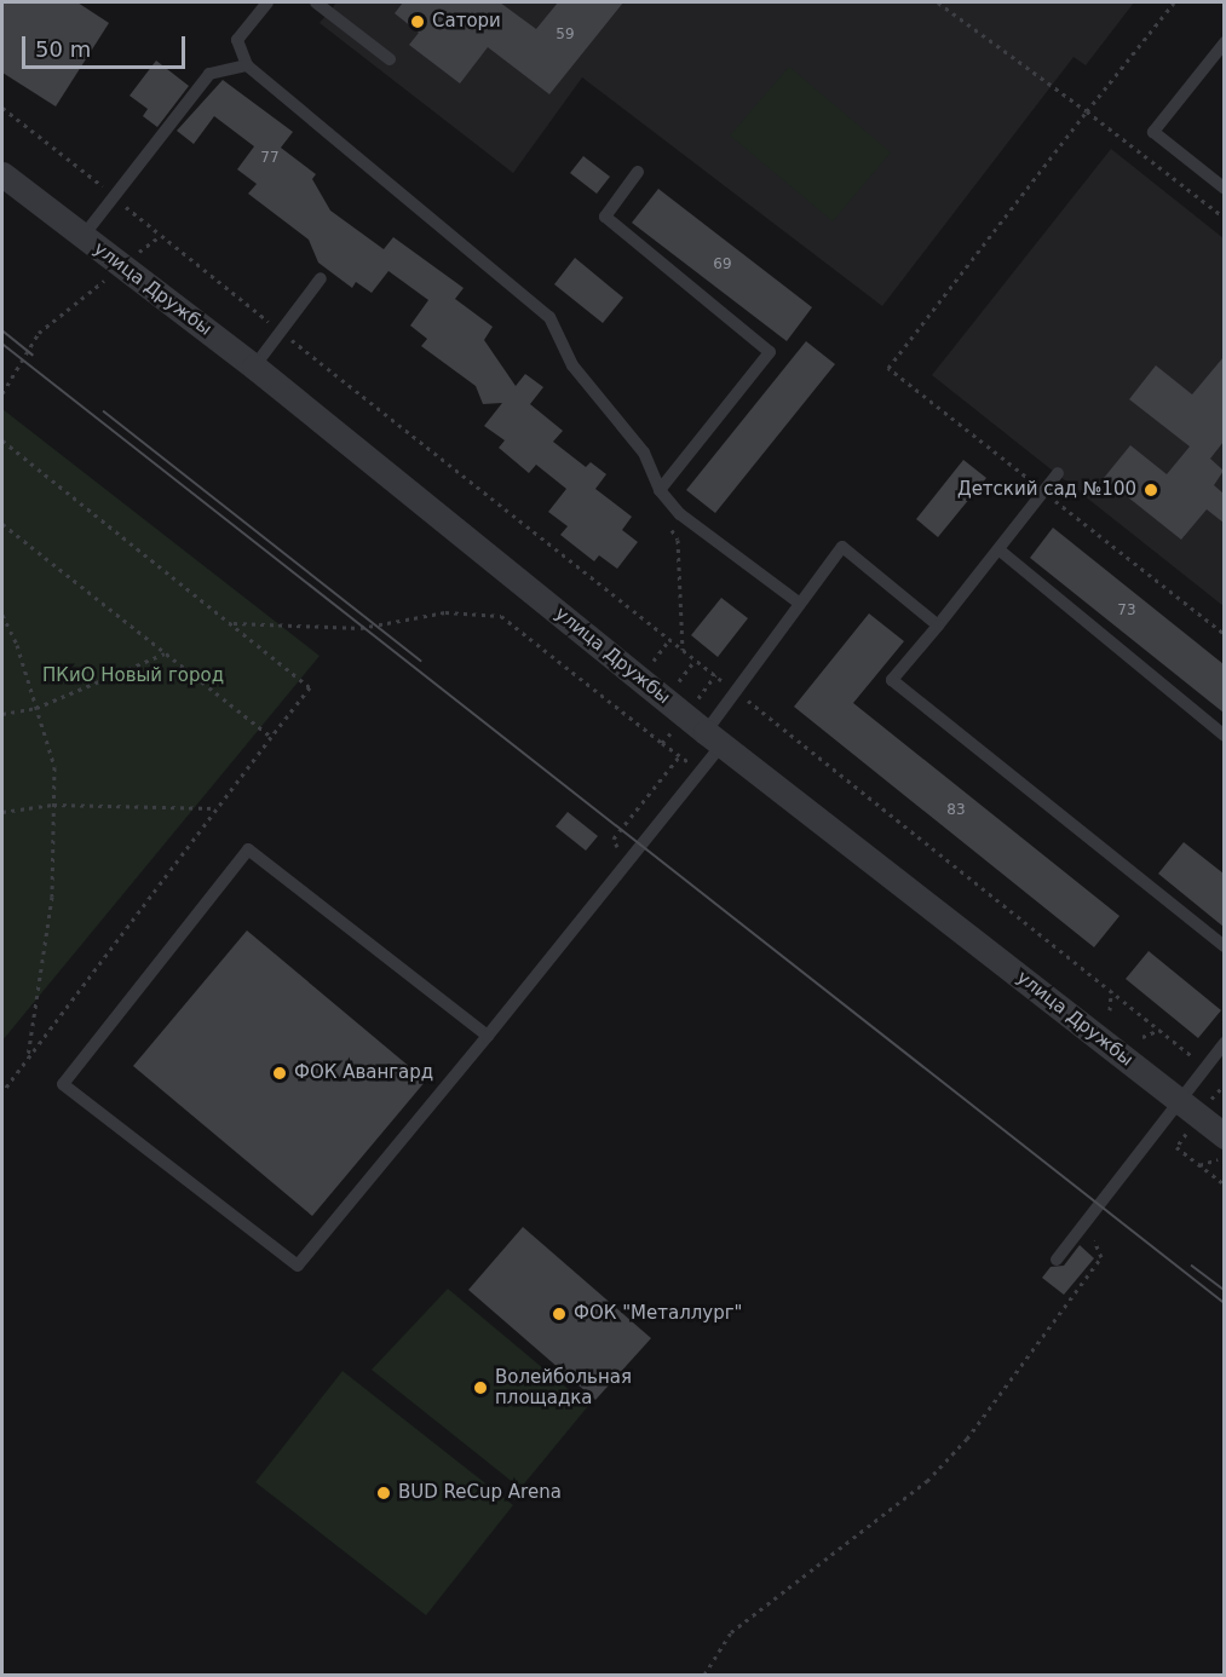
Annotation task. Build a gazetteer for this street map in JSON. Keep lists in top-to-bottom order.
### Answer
{
  "streets": {
    "street": ["улица Дружбы"]
  },
  "parks": ["ПКиО Новый город"],
  "places": [
    "Сатори",
    "Детский сад №100",
    "ФОК Авангард",
    "ФОК \"Металлург\"",
    "Волейбольная площадка",
    "BUD ReCup Arena"
  ],
  "house_numbers": [
    "59",
    "77",
    "69",
    "73",
    "83"
  ],
  "scale_bar": "50 m"
}
